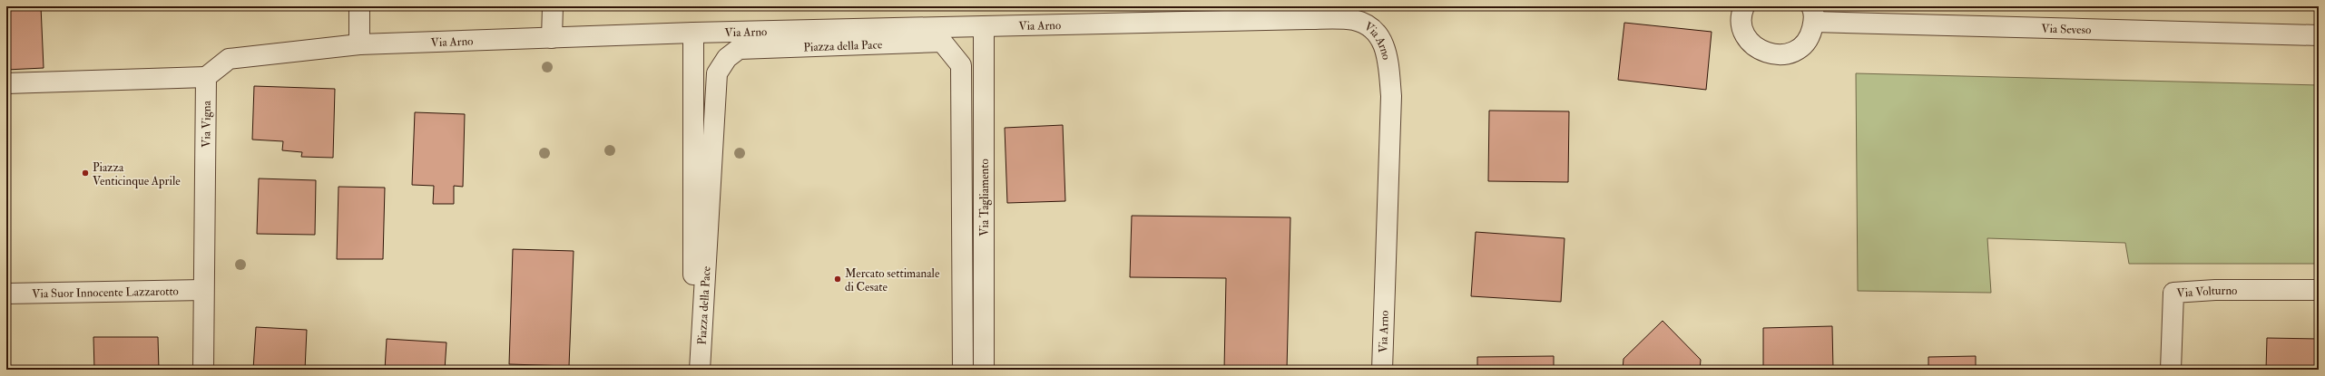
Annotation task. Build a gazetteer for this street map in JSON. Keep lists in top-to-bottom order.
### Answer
{
  "streets": {
    "street": [
      "Via Arno",
      "Via Seveso",
      "Piazza della Pace",
      "Via Vigna",
      "Via Tagliamento",
      "Via Suor Innocente Lazzarotto",
      "Via Volturno"
    ]
  },
  "crossings": [
    ["Via Arno", "Piazza della Pace"],
    ["Via Arno", "Via Tagliamento"],
    ["Via Vigna", "Via Suor Innocente Lazzarotto"]
  ],
  "places": ["Piazza Venticinque Aprile", "Mercato settimanale di Cesate"]
}
